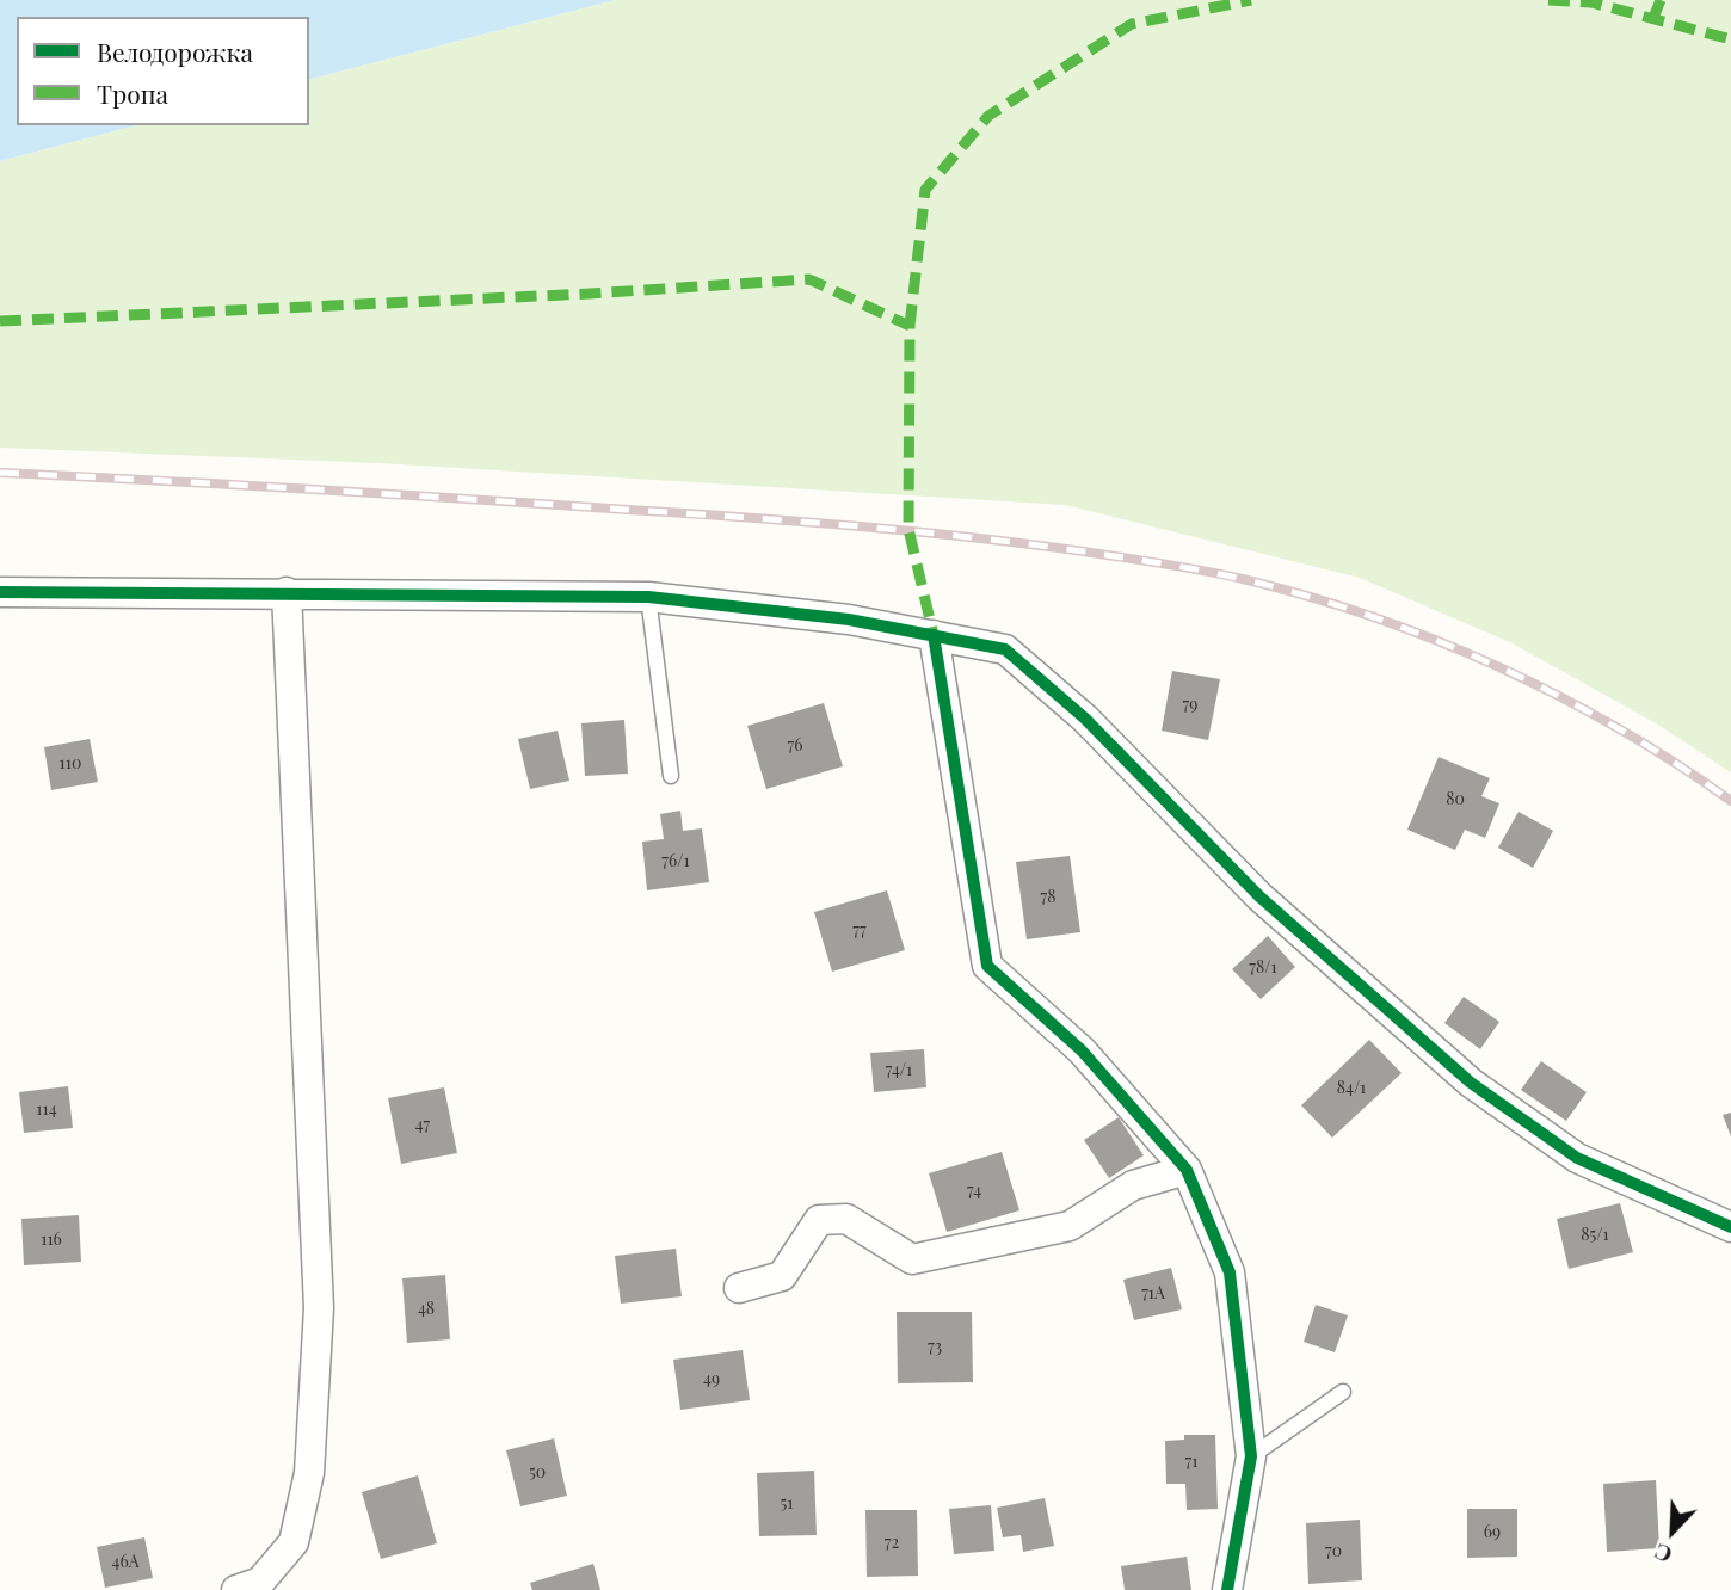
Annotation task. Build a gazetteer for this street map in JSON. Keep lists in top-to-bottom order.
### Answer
{
  "house_numbers": [
    "79",
    "76",
    "110",
    "80",
    "76/1",
    "78",
    "77",
    "78/1",
    "74/1",
    "84/1",
    "114",
    "47",
    "74",
    "85/1",
    "116",
    "71А",
    "48",
    "73",
    "49",
    "71",
    "50",
    "51",
    "69",
    "72",
    "70",
    "46А"
  ],
  "legend": ["Велодорожка", "Тропа"],
  "north": "bottom left"
}
